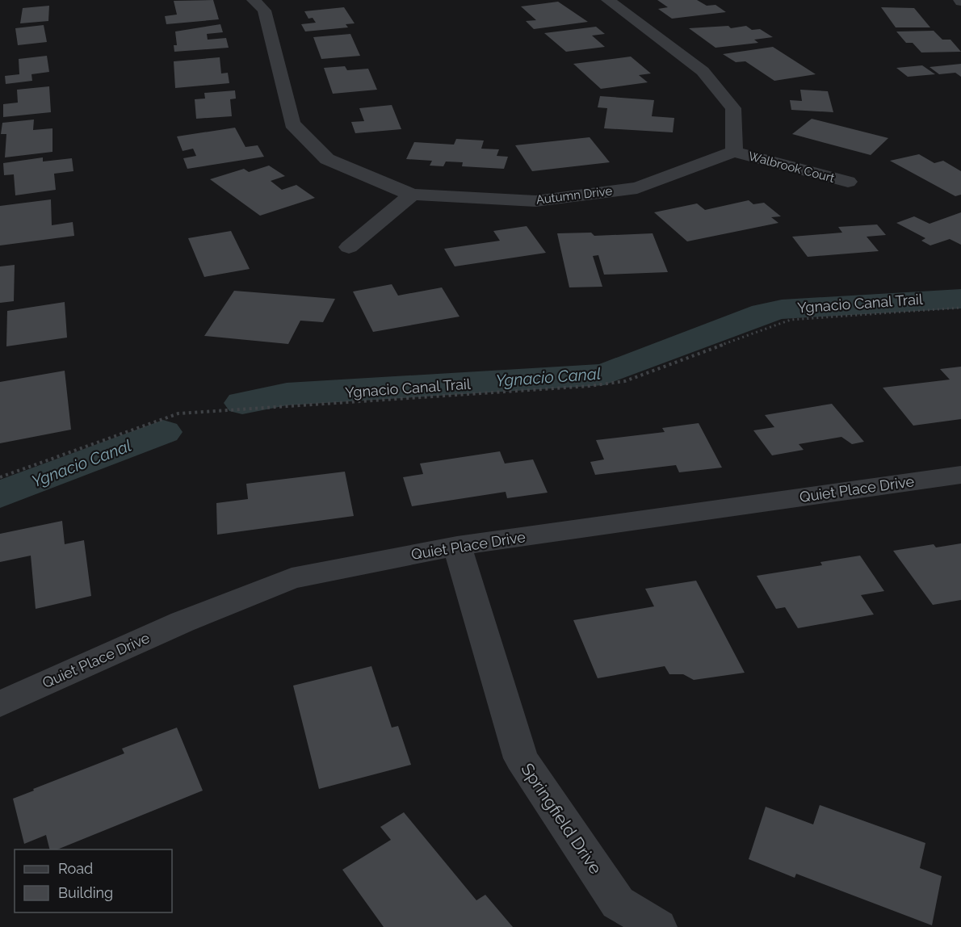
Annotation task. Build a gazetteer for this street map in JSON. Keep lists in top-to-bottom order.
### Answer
{
  "streets": {
    "street": [
      "Walbrook Court",
      "Autumn Drive",
      "Quiet Place Drive",
      "Springfield Drive"
    ],
    "path": ["Ygnacio Canal Trail"]
  },
  "crossings": [
    ["Walbrook Court", "Autumn Drive"],
    ["Quiet Place Drive", "Springfield Drive"]
  ],
  "water": ["Ygnacio Canal"],
  "legend": ["Road", "Building"]
}
